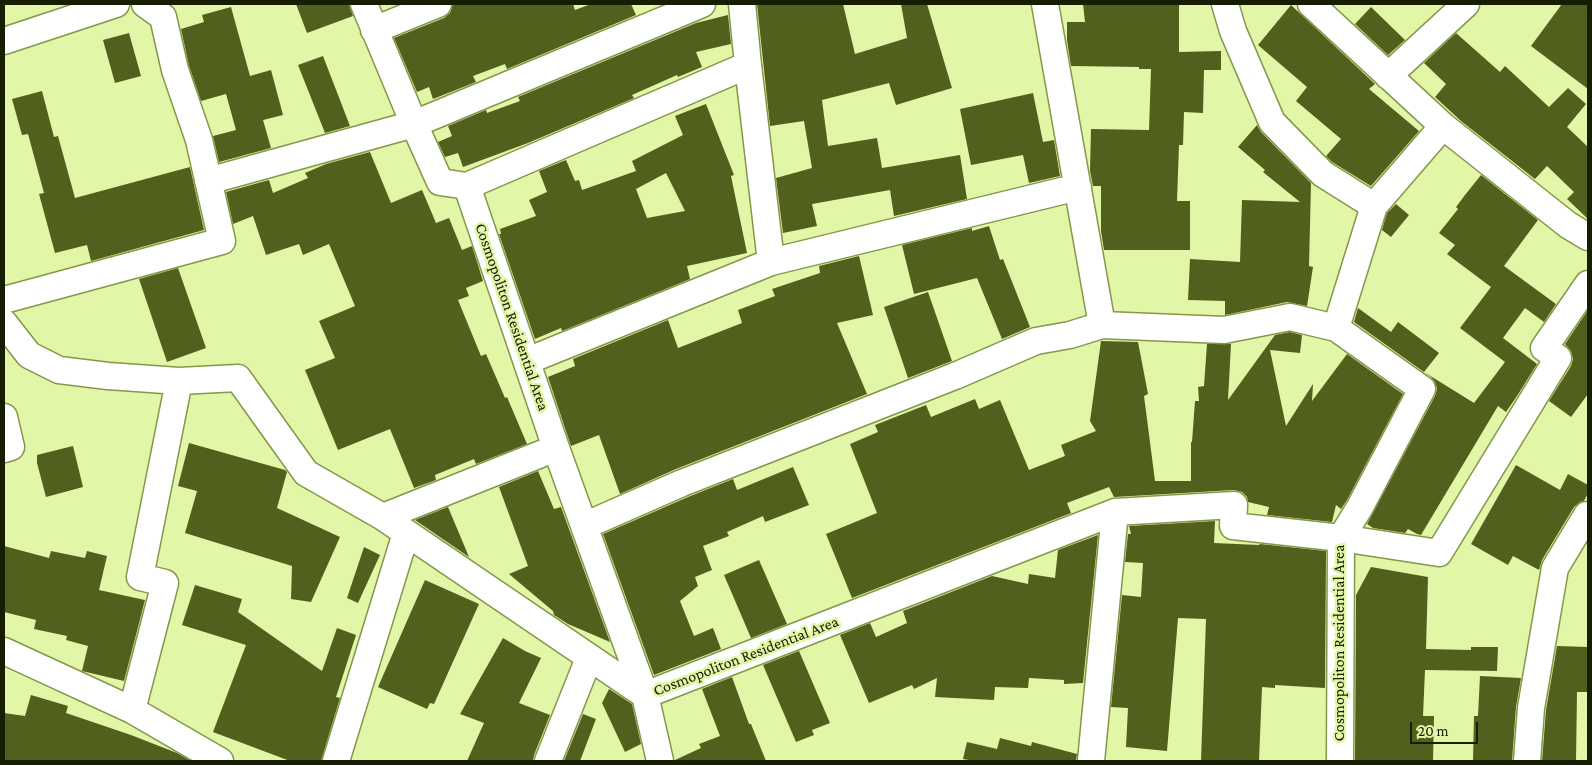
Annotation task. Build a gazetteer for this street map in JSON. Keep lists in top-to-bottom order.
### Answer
{
  "streets": {
    "street": ["Cosmopoliton Residential Area"]
  },
  "scale_bar": "20 m"
}
